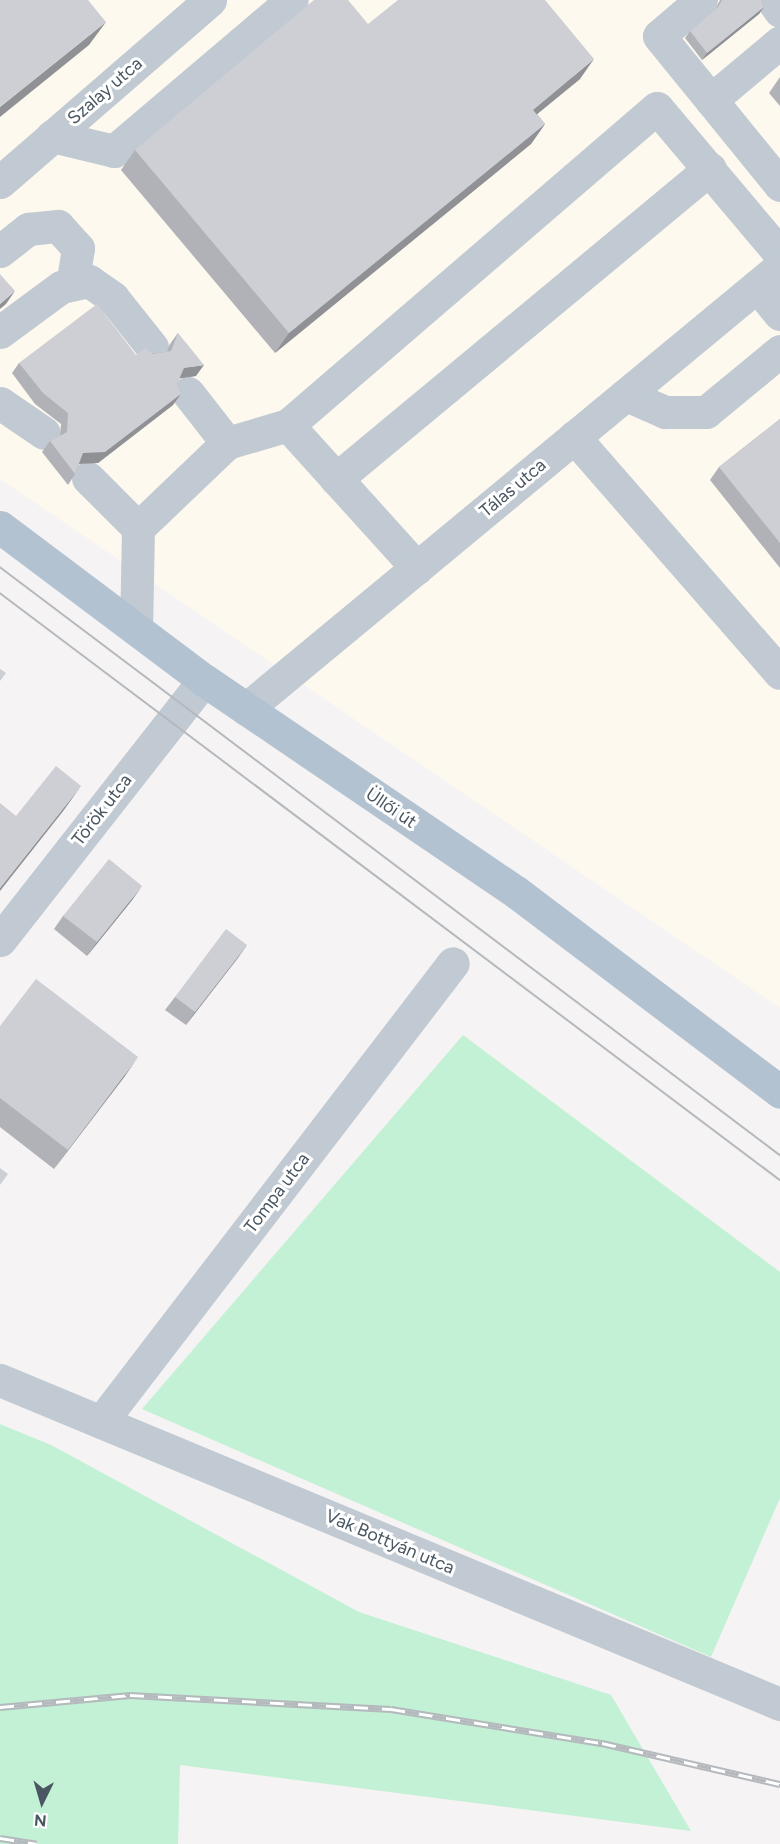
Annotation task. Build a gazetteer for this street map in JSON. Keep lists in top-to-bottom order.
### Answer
{
  "streets": {
    "main road": ["Üllői út"],
    "street": [
      "Szalay utca",
      "Tálas utca",
      "Török utca",
      "Tompa utca",
      "Vak Bottyán utca"
    ]
  },
  "crossings": [
    ["Tálas utca", "Üllői út"],
    ["Üllői út", "Török utca"],
    ["Tompa utca", "Vak Bottyán utca"]
  ],
  "north": "bottom"
}
